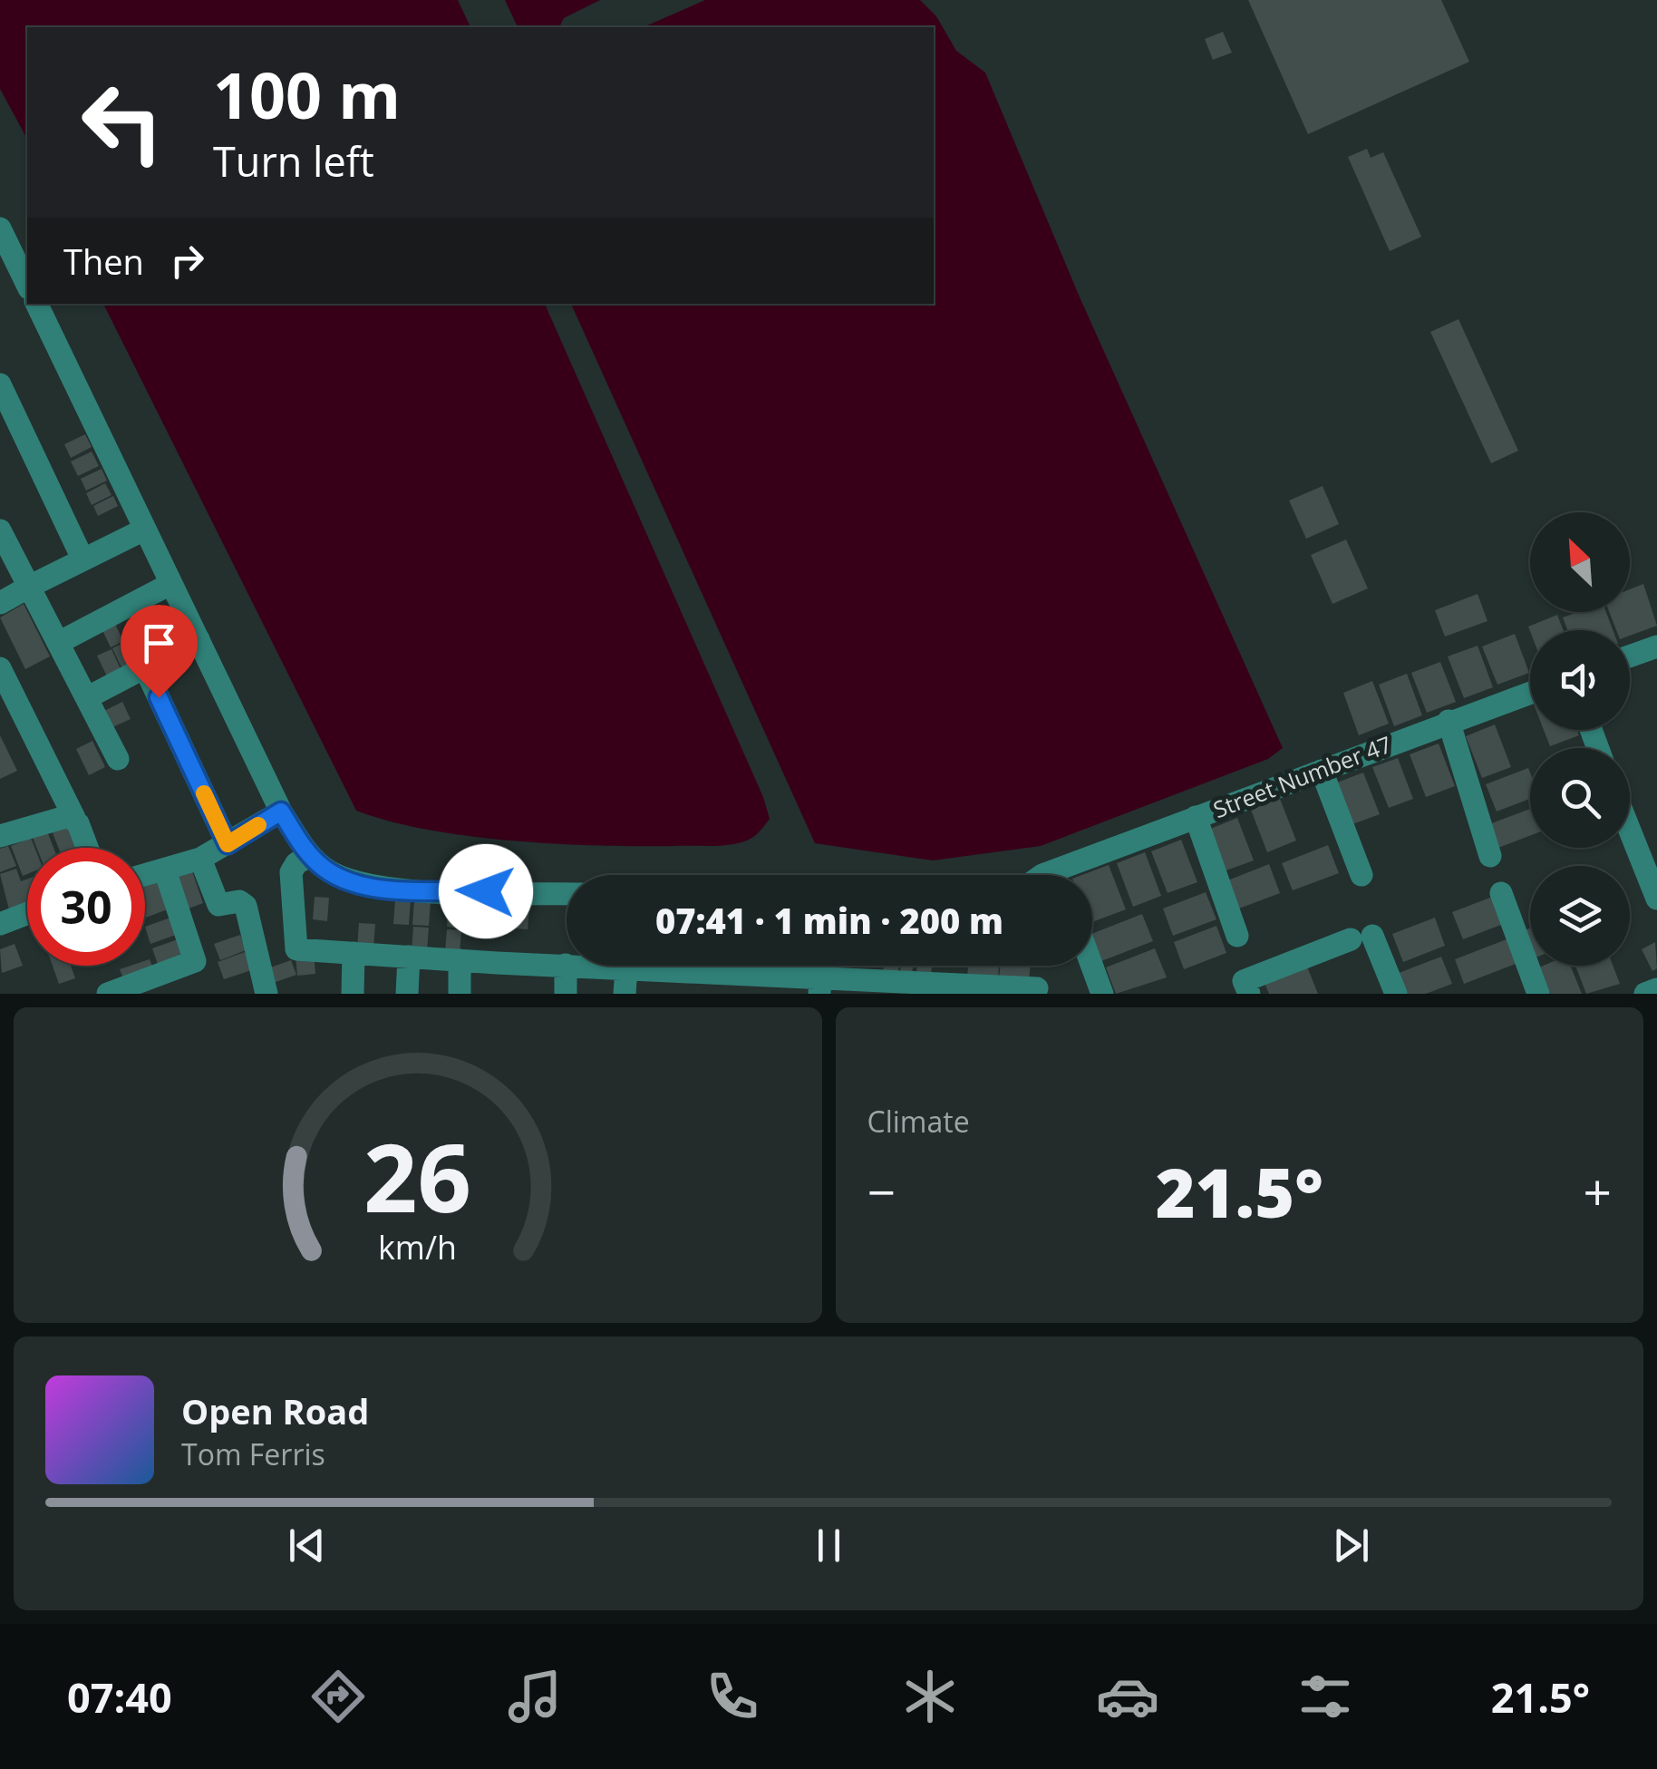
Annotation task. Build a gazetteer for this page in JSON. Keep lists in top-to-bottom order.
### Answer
{
  "streets": {
    "street": ["Street Number 47"]
  },
  "north": "top left",
  "page": {
    "turn": ["100 m", "Turn left"],
    "then": "Then",
    "limit": "30",
    "trip": "07:41 · 1 min · 200 m",
    "tile": "Climate",
    "heat": ["−", "21.5°", "+"],
    "song": ["Open Road", "Tom Ferris"],
    "tabs": ["07:40", "21.5°"],
    "gauge": ["26", "km/h"]
  }
}
